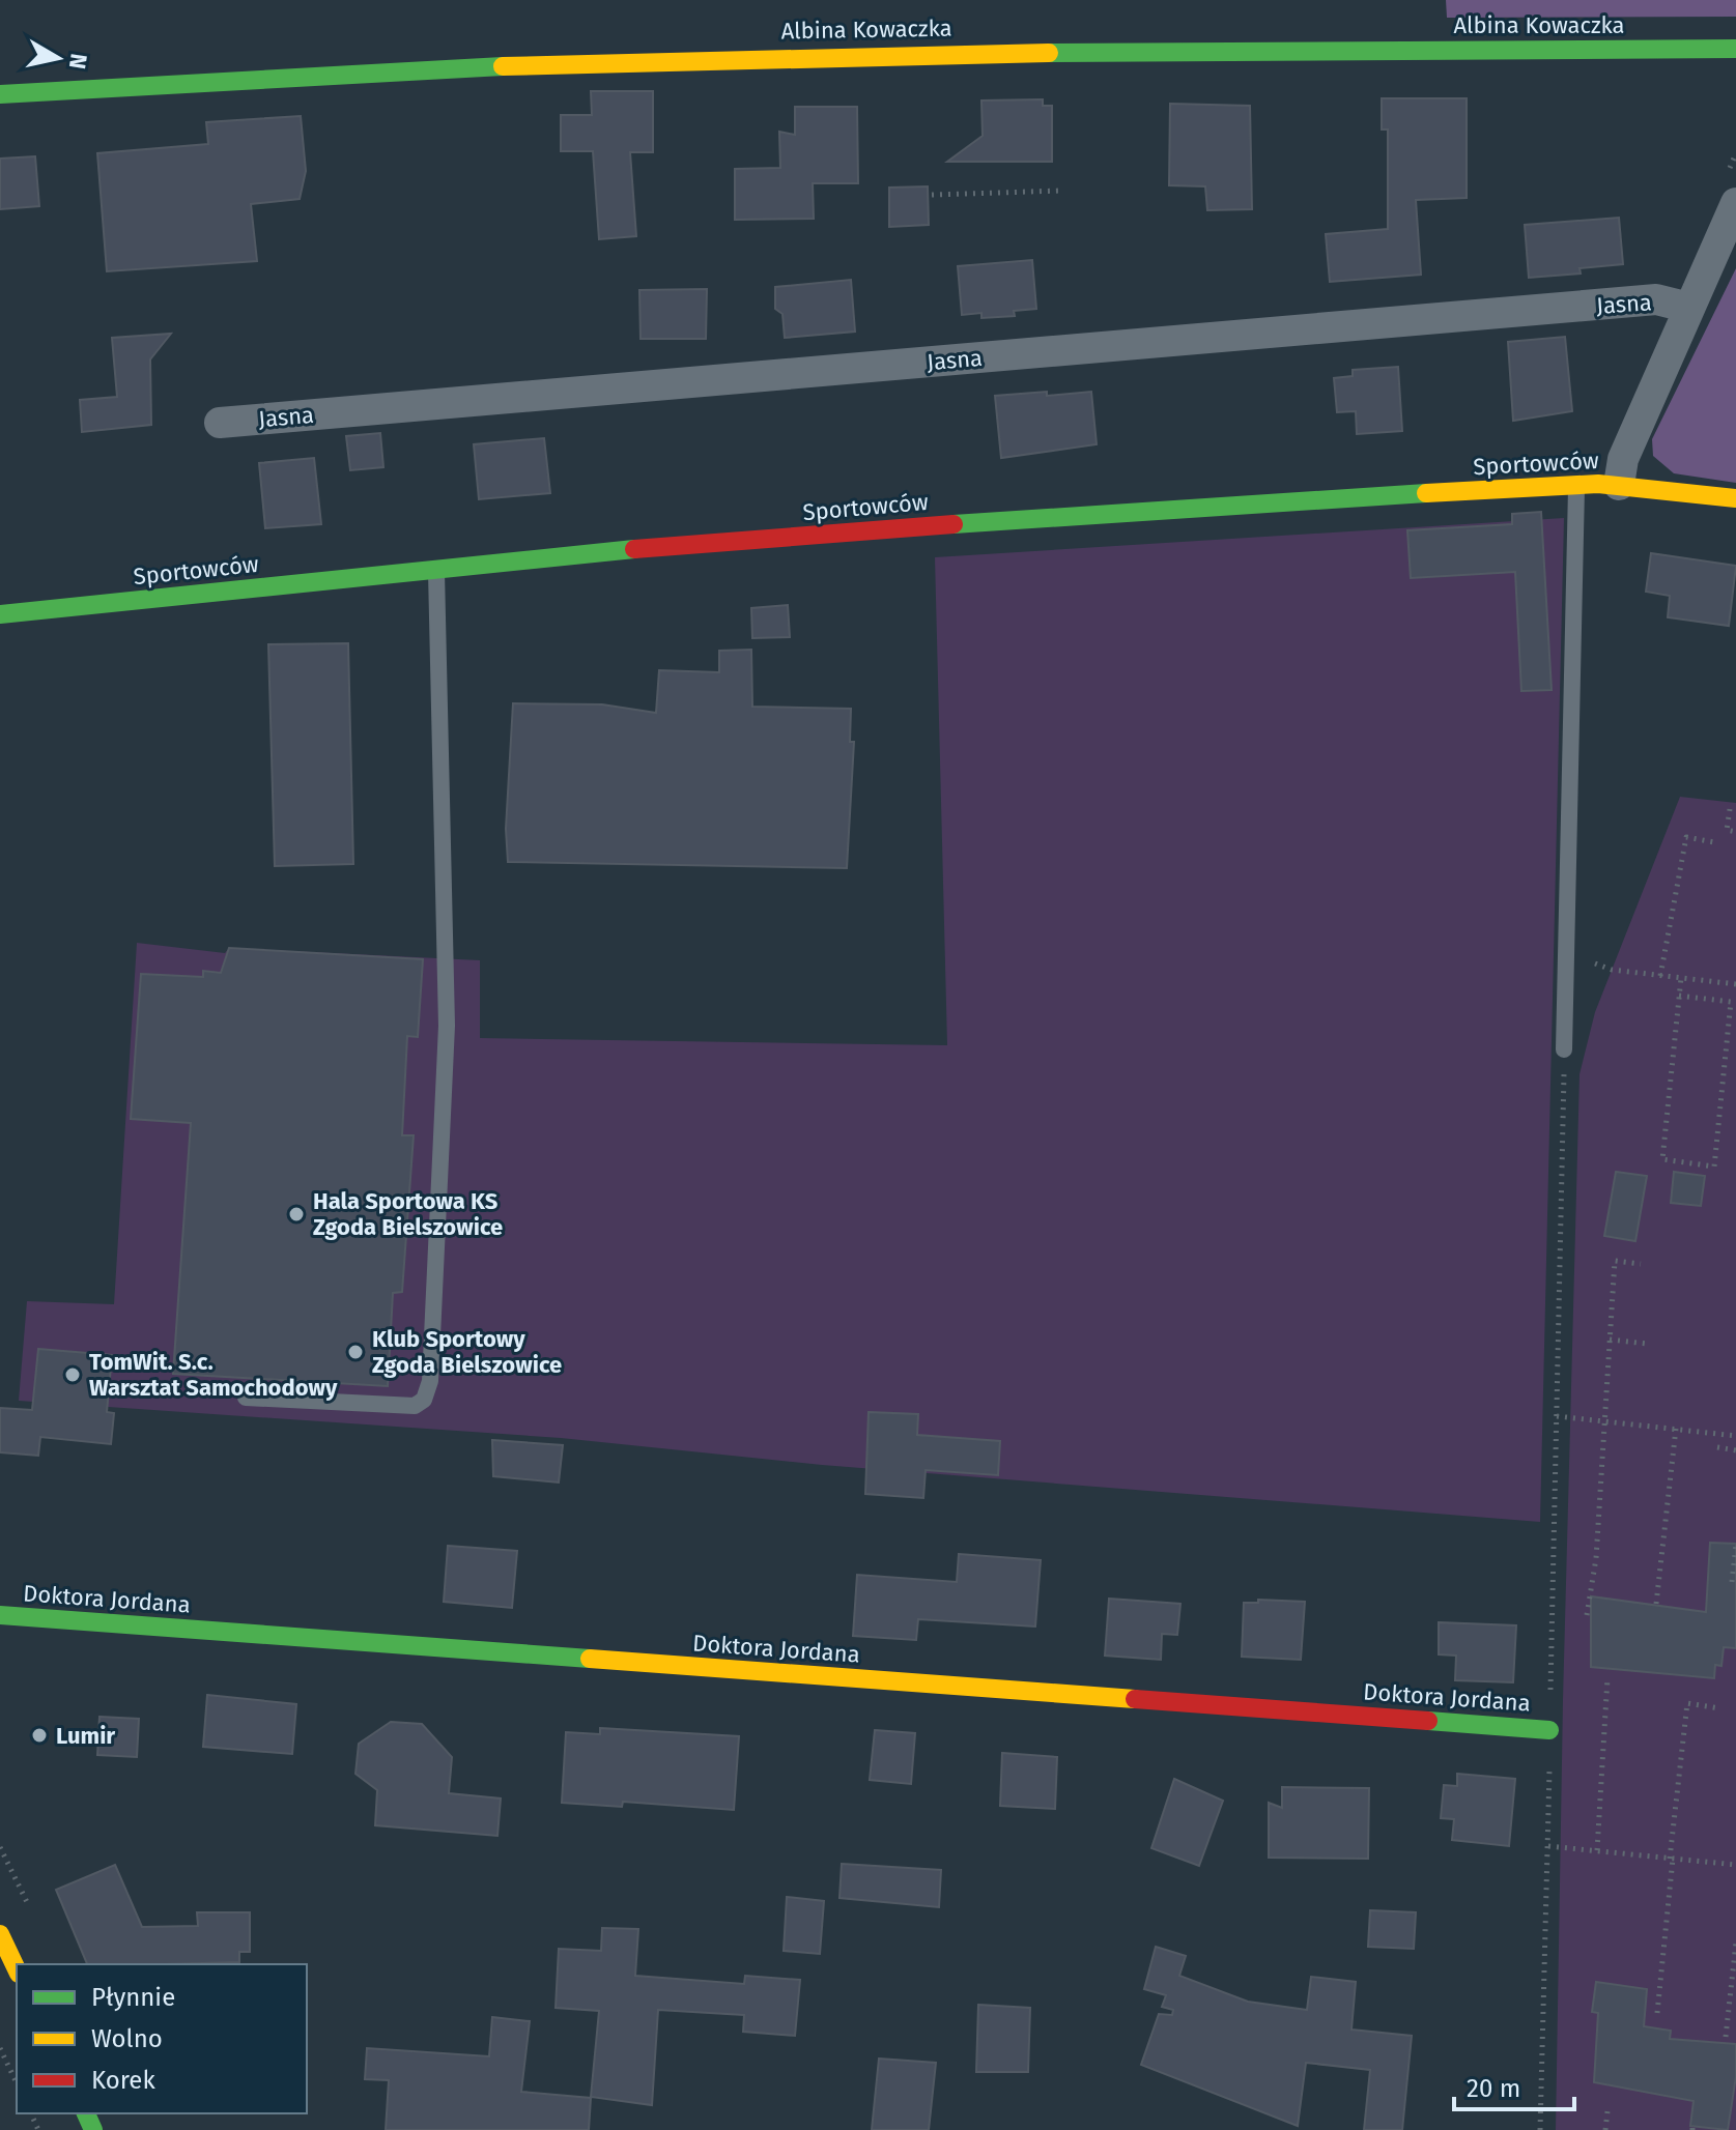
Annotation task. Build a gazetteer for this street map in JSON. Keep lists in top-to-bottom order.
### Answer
{
  "streets": {
    "street": [
      "Albina Kowaczka",
      "Jasna",
      "Sportowców",
      "Doktora Jordana"
    ]
  },
  "crossings": [
    ["Jasna", "Sportowców"]
  ],
  "places": [
    "Hala Sportowa KS Zgoda Bielszowice",
    "Klub Sportowy Zgoda Bielszowice",
    "TomWit. S.c. Warsztat Samochodowy",
    "Lumir"
  ],
  "legend": ["Płynnie", "Wolno", "Korek"],
  "scale_bar": "20 m",
  "north": "right"
}
